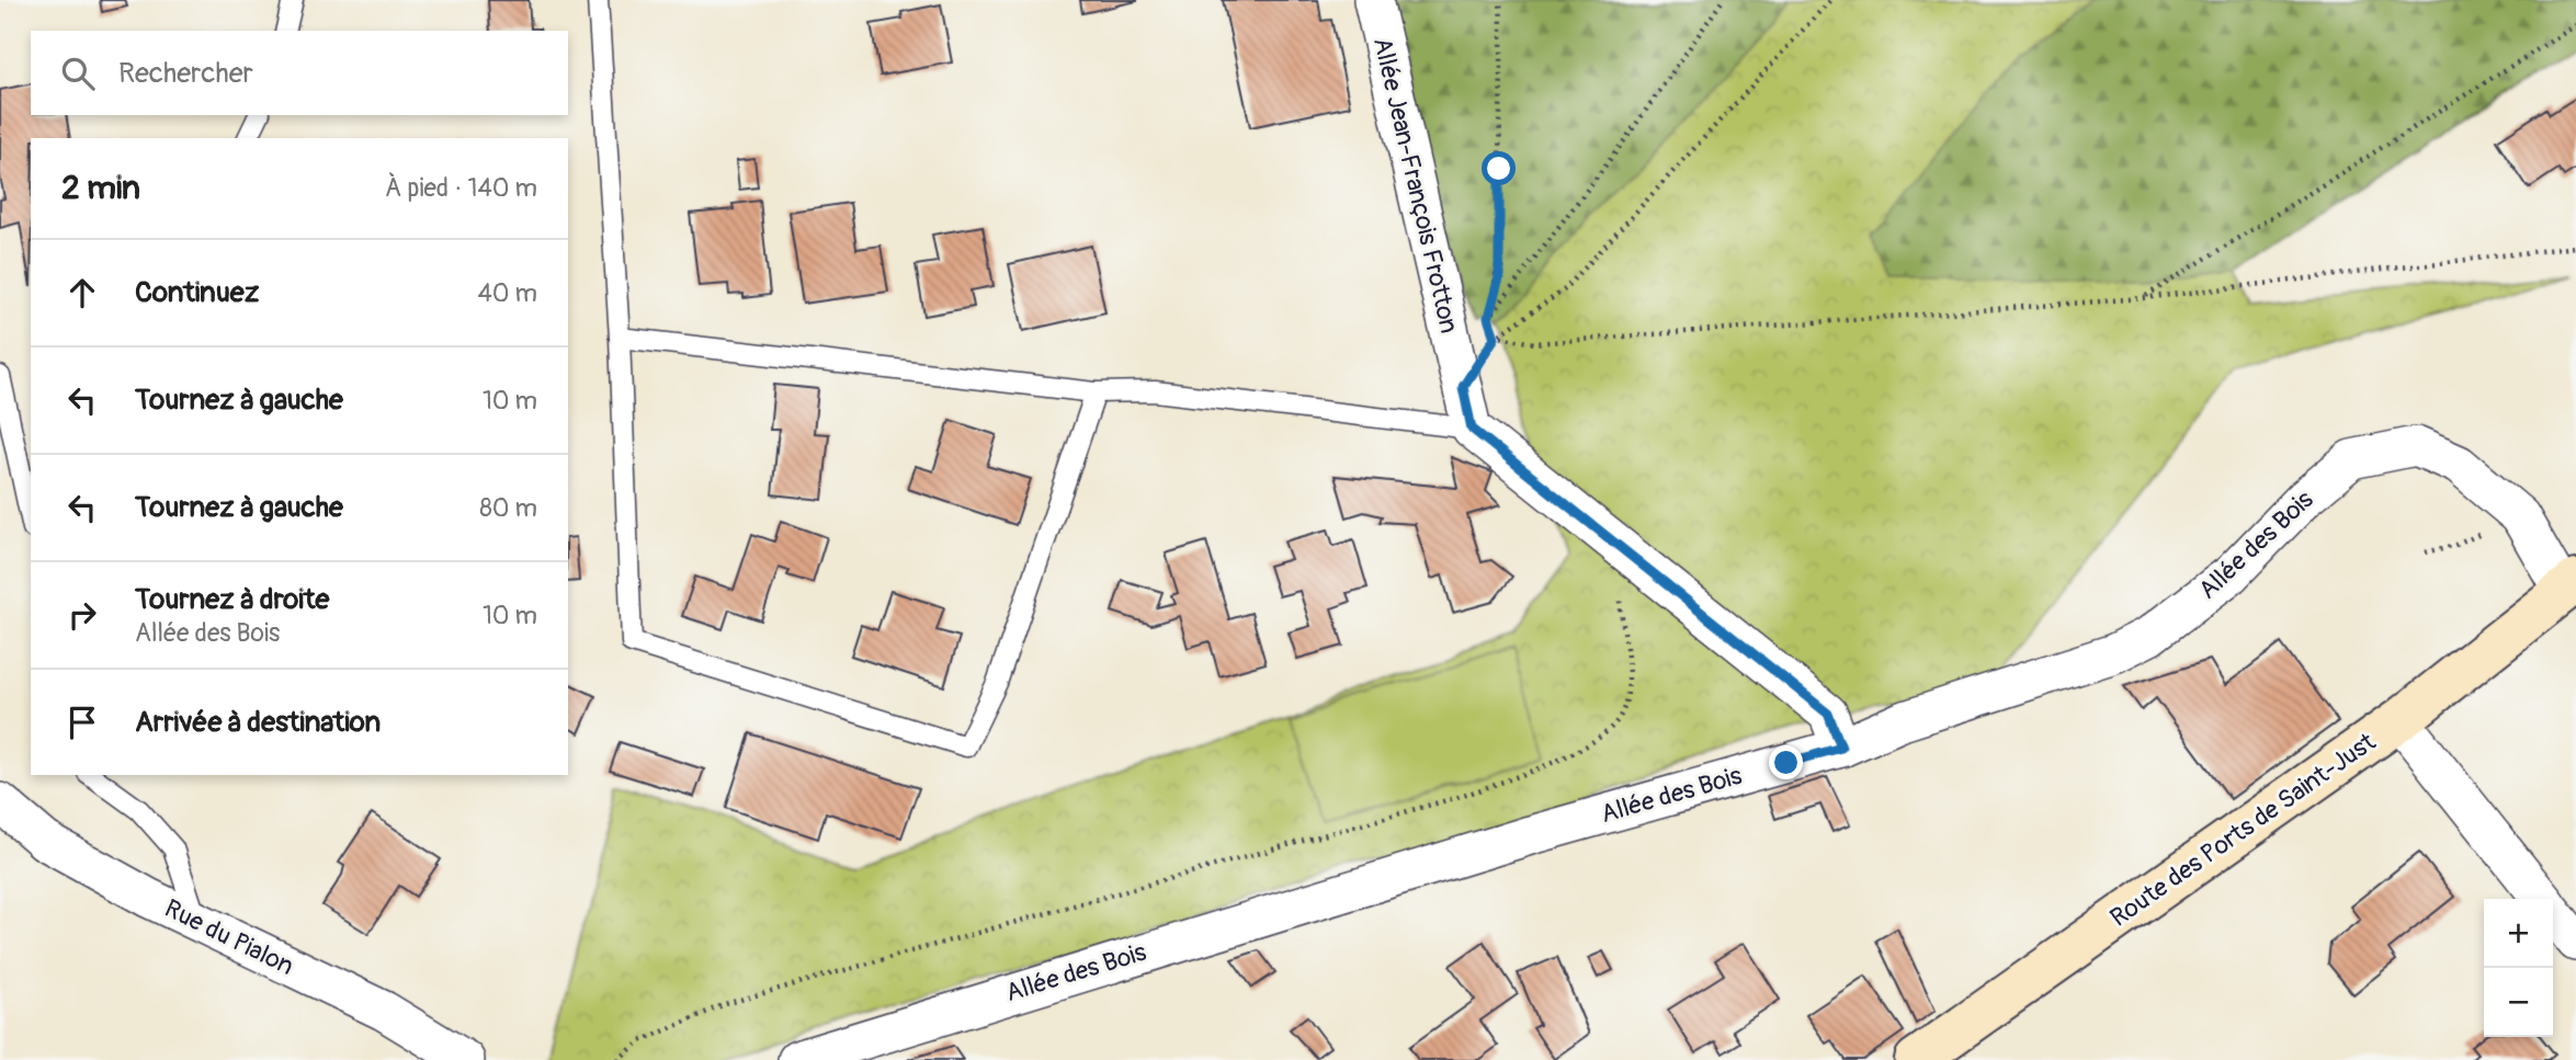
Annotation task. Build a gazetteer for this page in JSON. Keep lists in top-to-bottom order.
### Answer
{
  "streets": {
    "main road": ["Route des Ports de Saint-Just"],
    "street": ["Allée Jean-François Frotton", "Allée des Bois", "Rue du Pialon"]
  },
  "crossings": [
    ["Allée des Bois", "Route des Ports de Saint-Just"]
  ],
  "page": {
    "search": "Rechercher",
    "heading": ["2 min", "À pied · 140 m"],
    "list": [
      ["Continuez", "40 m"],
      ["Tournez à gauche", "10 m"],
      ["Tournez à gauche", "80 m"],
      ["Tournez à droite", "Allée des Bois", "10 m"],
      "Arrivée à destination"
    ],
    "map_buttons": ["+", "−"]
  }
}
